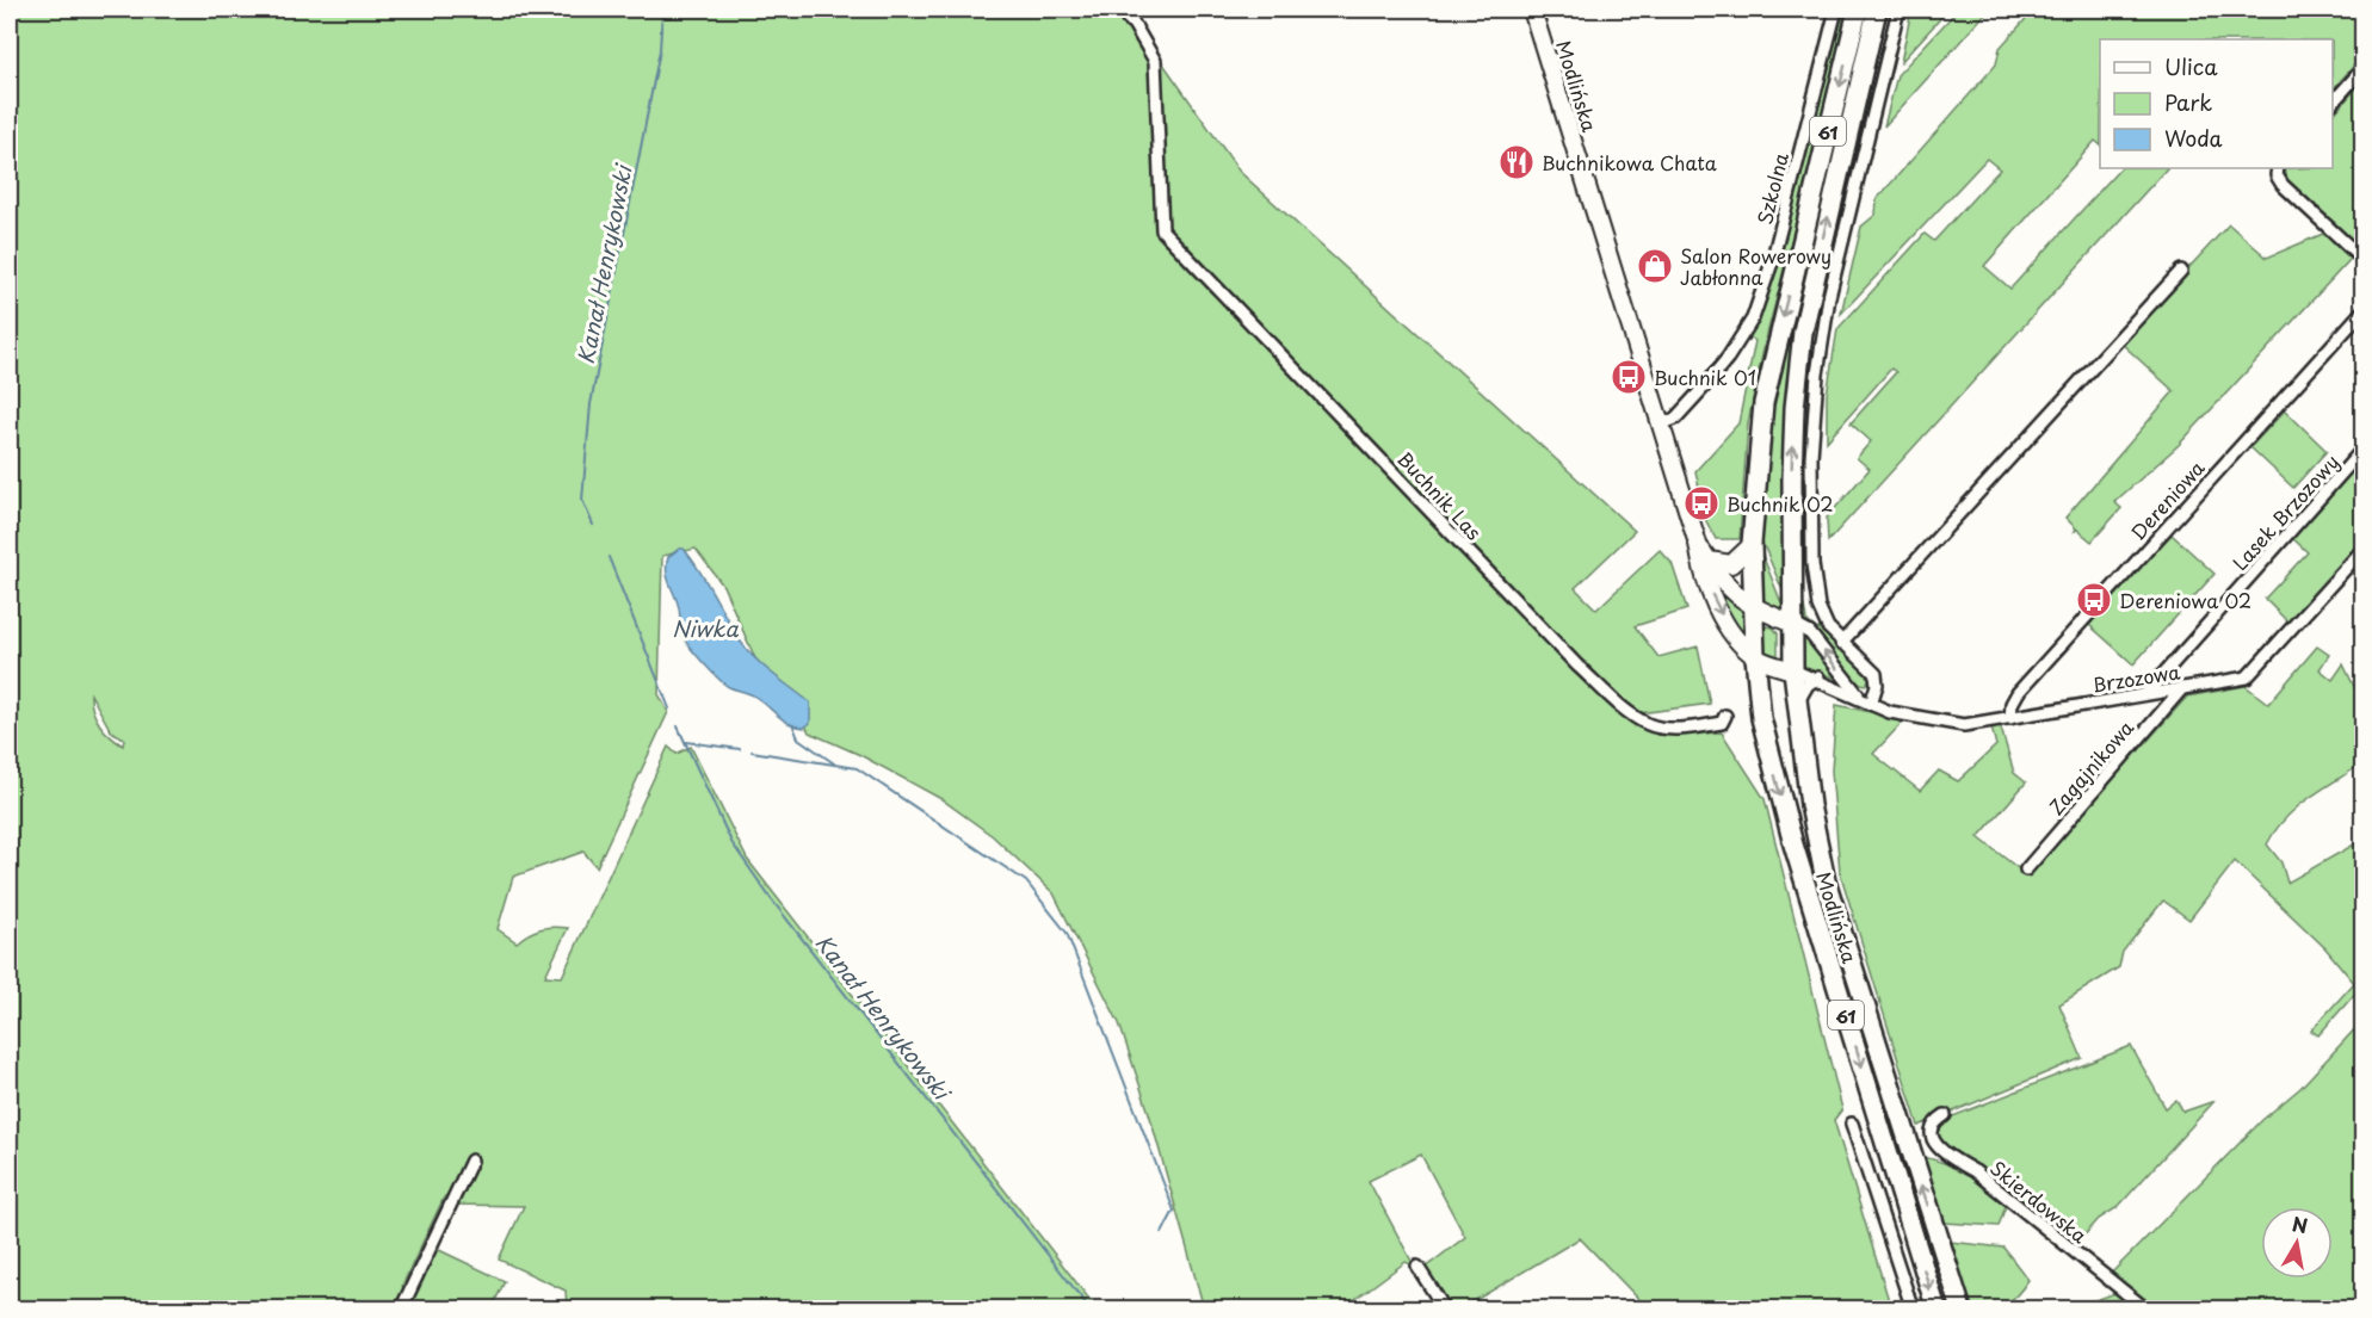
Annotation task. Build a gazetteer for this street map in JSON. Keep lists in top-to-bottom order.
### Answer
{
  "streets": {
    "main road": ["Modlińska", "61"],
    "street": [
      "Szkolna",
      "Buchnik Las",
      "Dereniowa",
      "Lasek Brzozowy",
      "Brzozowa",
      "Zagajnikowa",
      "Skierdowska"
    ]
  },
  "crossings": [
    ["Modlińska", "61"],
    ["Modlińska", "Szkolna"],
    ["Modlińska", "Brzozowa"],
    ["61", "Brzozowa"],
    ["Dereniowa", "Brzozowa"],
    ["Lasek Brzozowy", "Brzozowa"],
    ["Brzozowa", "Zagajnikowa"]
  ],
  "water": ["Kanał Henrykowski", "Niwka"],
  "places": {
    "restaurant": ["Buchnikowa Chata"],
    "shop": ["Salon Rowerowy Jabłonna"],
    "bus stop": ["Buchnik 01", "Buchnik 02", "Dereniowa 02"]
  },
  "legend": ["Ulica", "Park", "Woda"],
  "north": "top"
}
